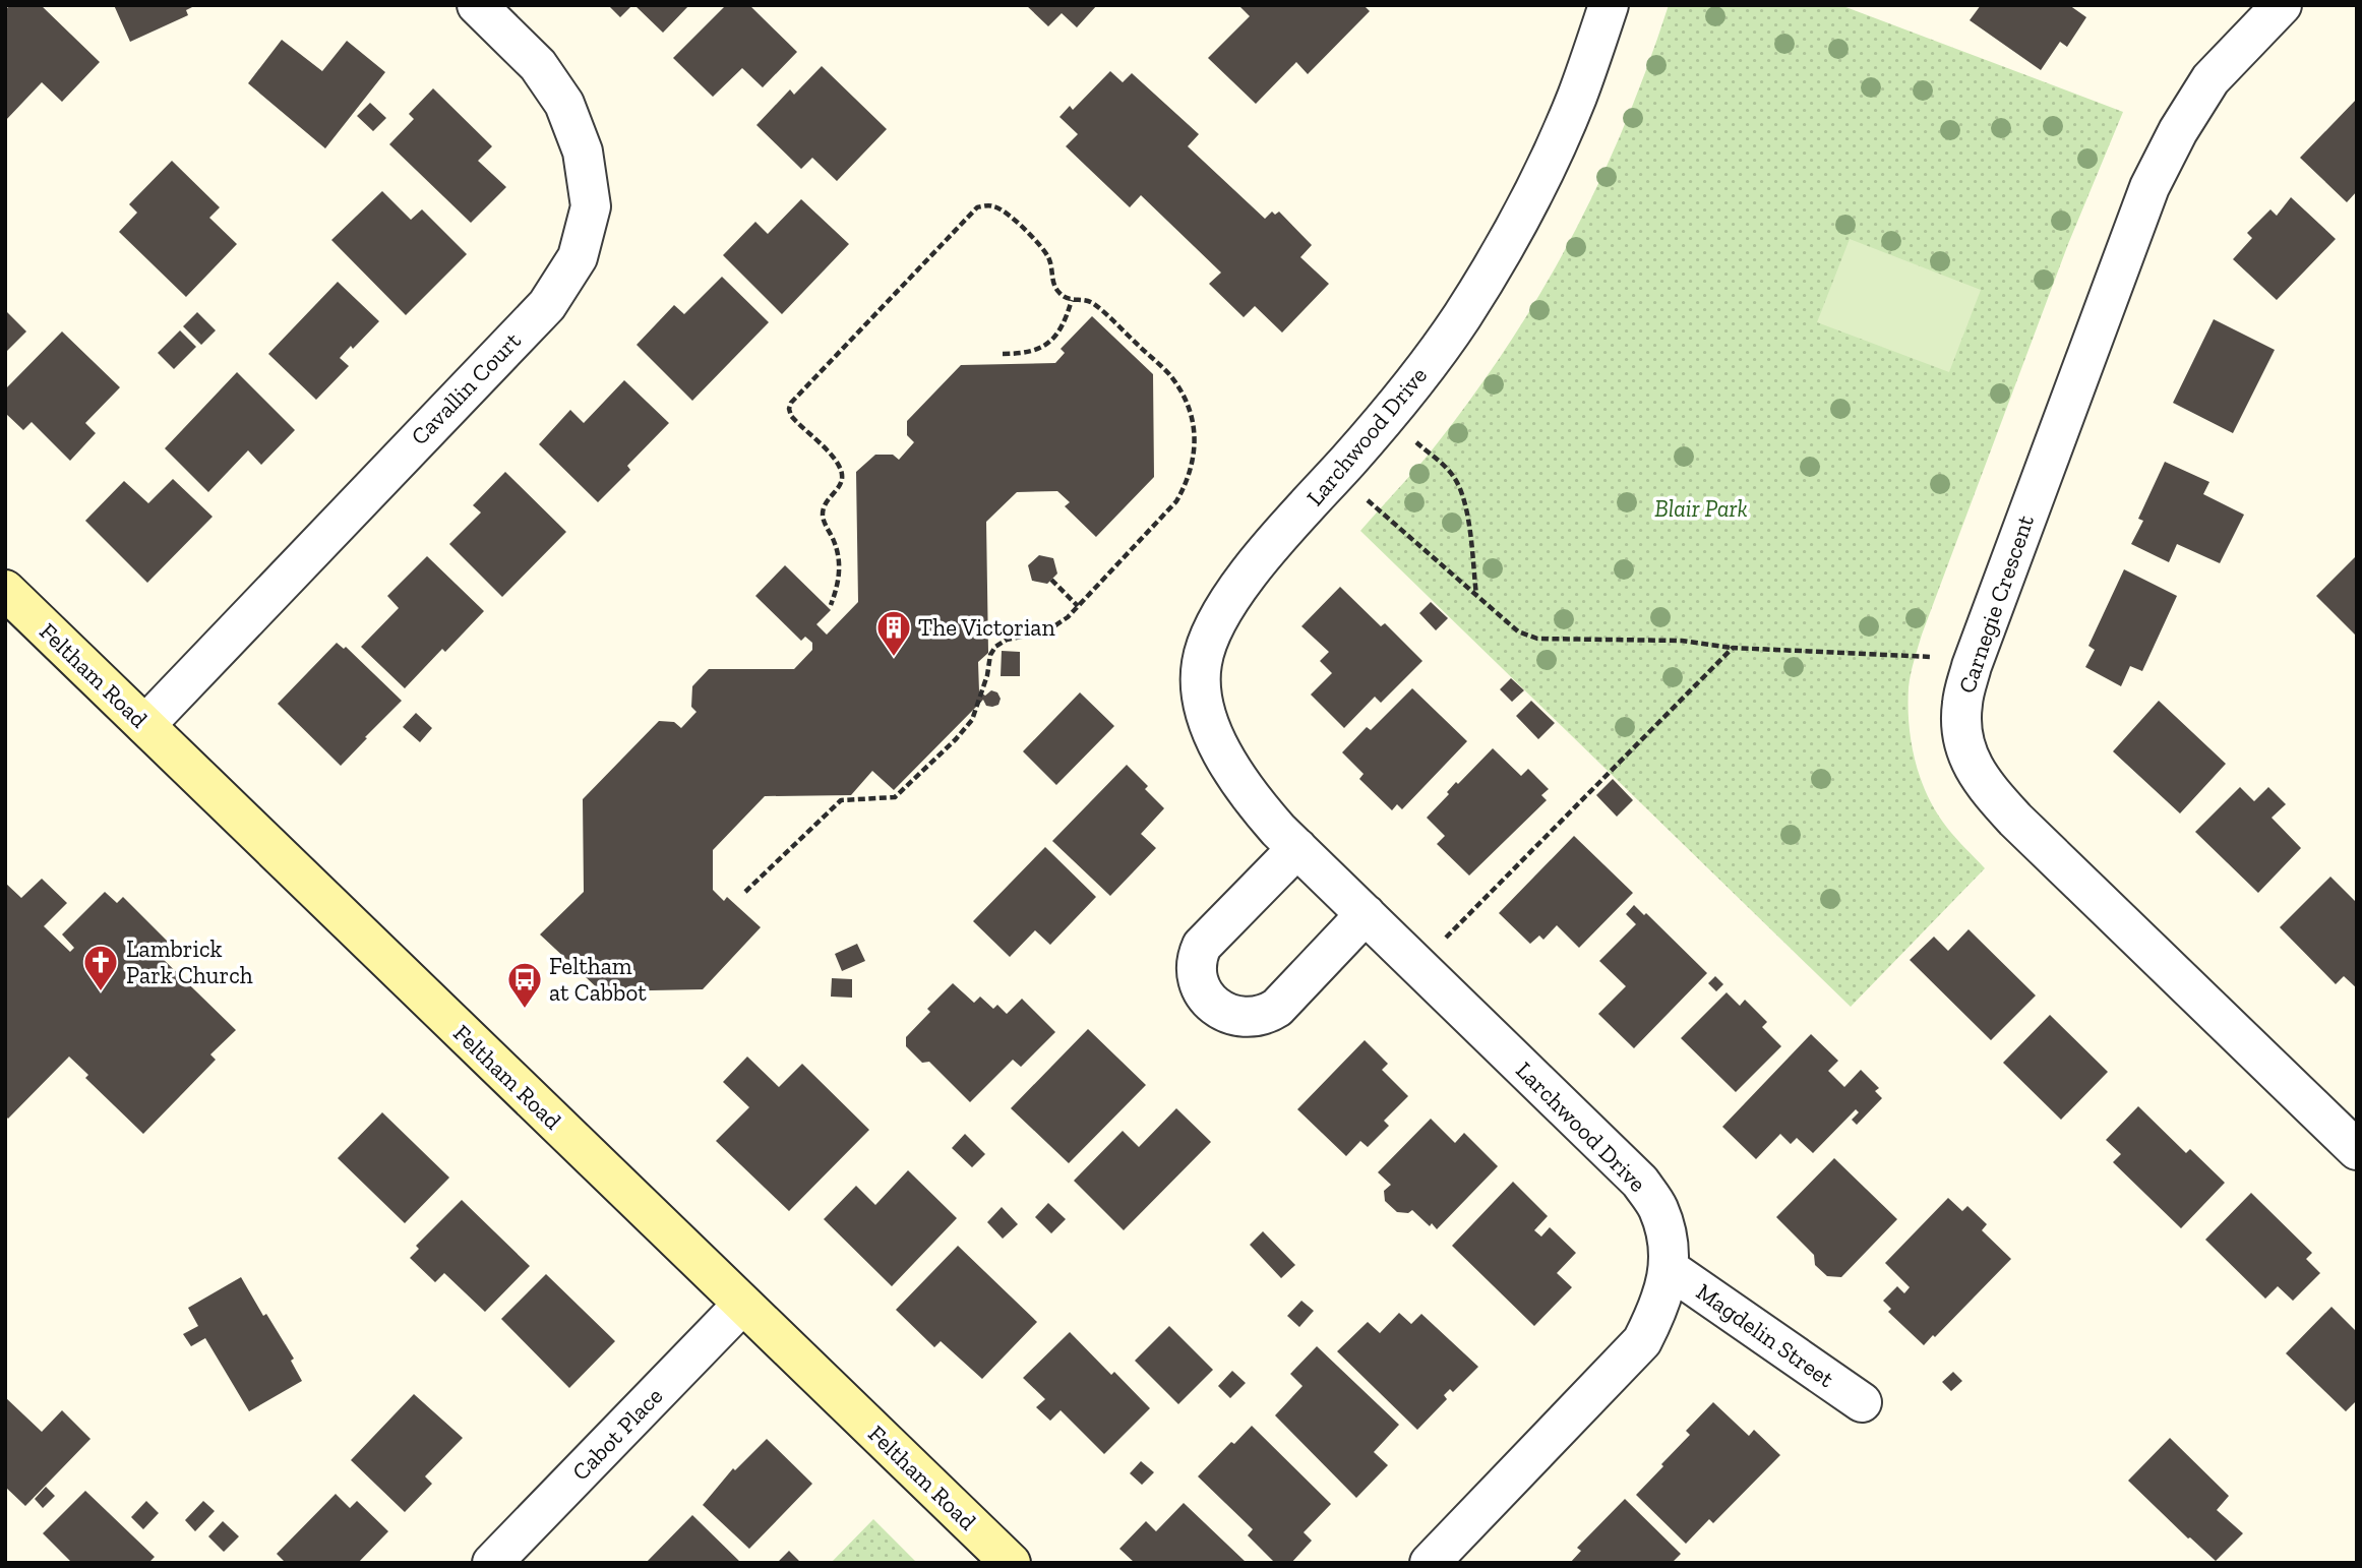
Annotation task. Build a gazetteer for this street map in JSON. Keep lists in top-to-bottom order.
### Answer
{
  "streets": {
    "street": [
      "Cavallin Court",
      "Larchwood Drive",
      "Carnegie Crescent",
      "Feltham Road",
      "Magdelin Street",
      "Cabot Place"
    ]
  },
  "crossings": [
    ["Cavallin Court", "Feltham Road"],
    ["Larchwood Drive", "Magdelin Street"],
    ["Feltham Road", "Cabot Place"]
  ],
  "parks": ["Blair Park"],
  "places": {
    "building": ["The Victorian"],
    "church": ["Lambrick Park Church"],
    "bus stop": ["Feltham at Cabbot"]
  }
}
